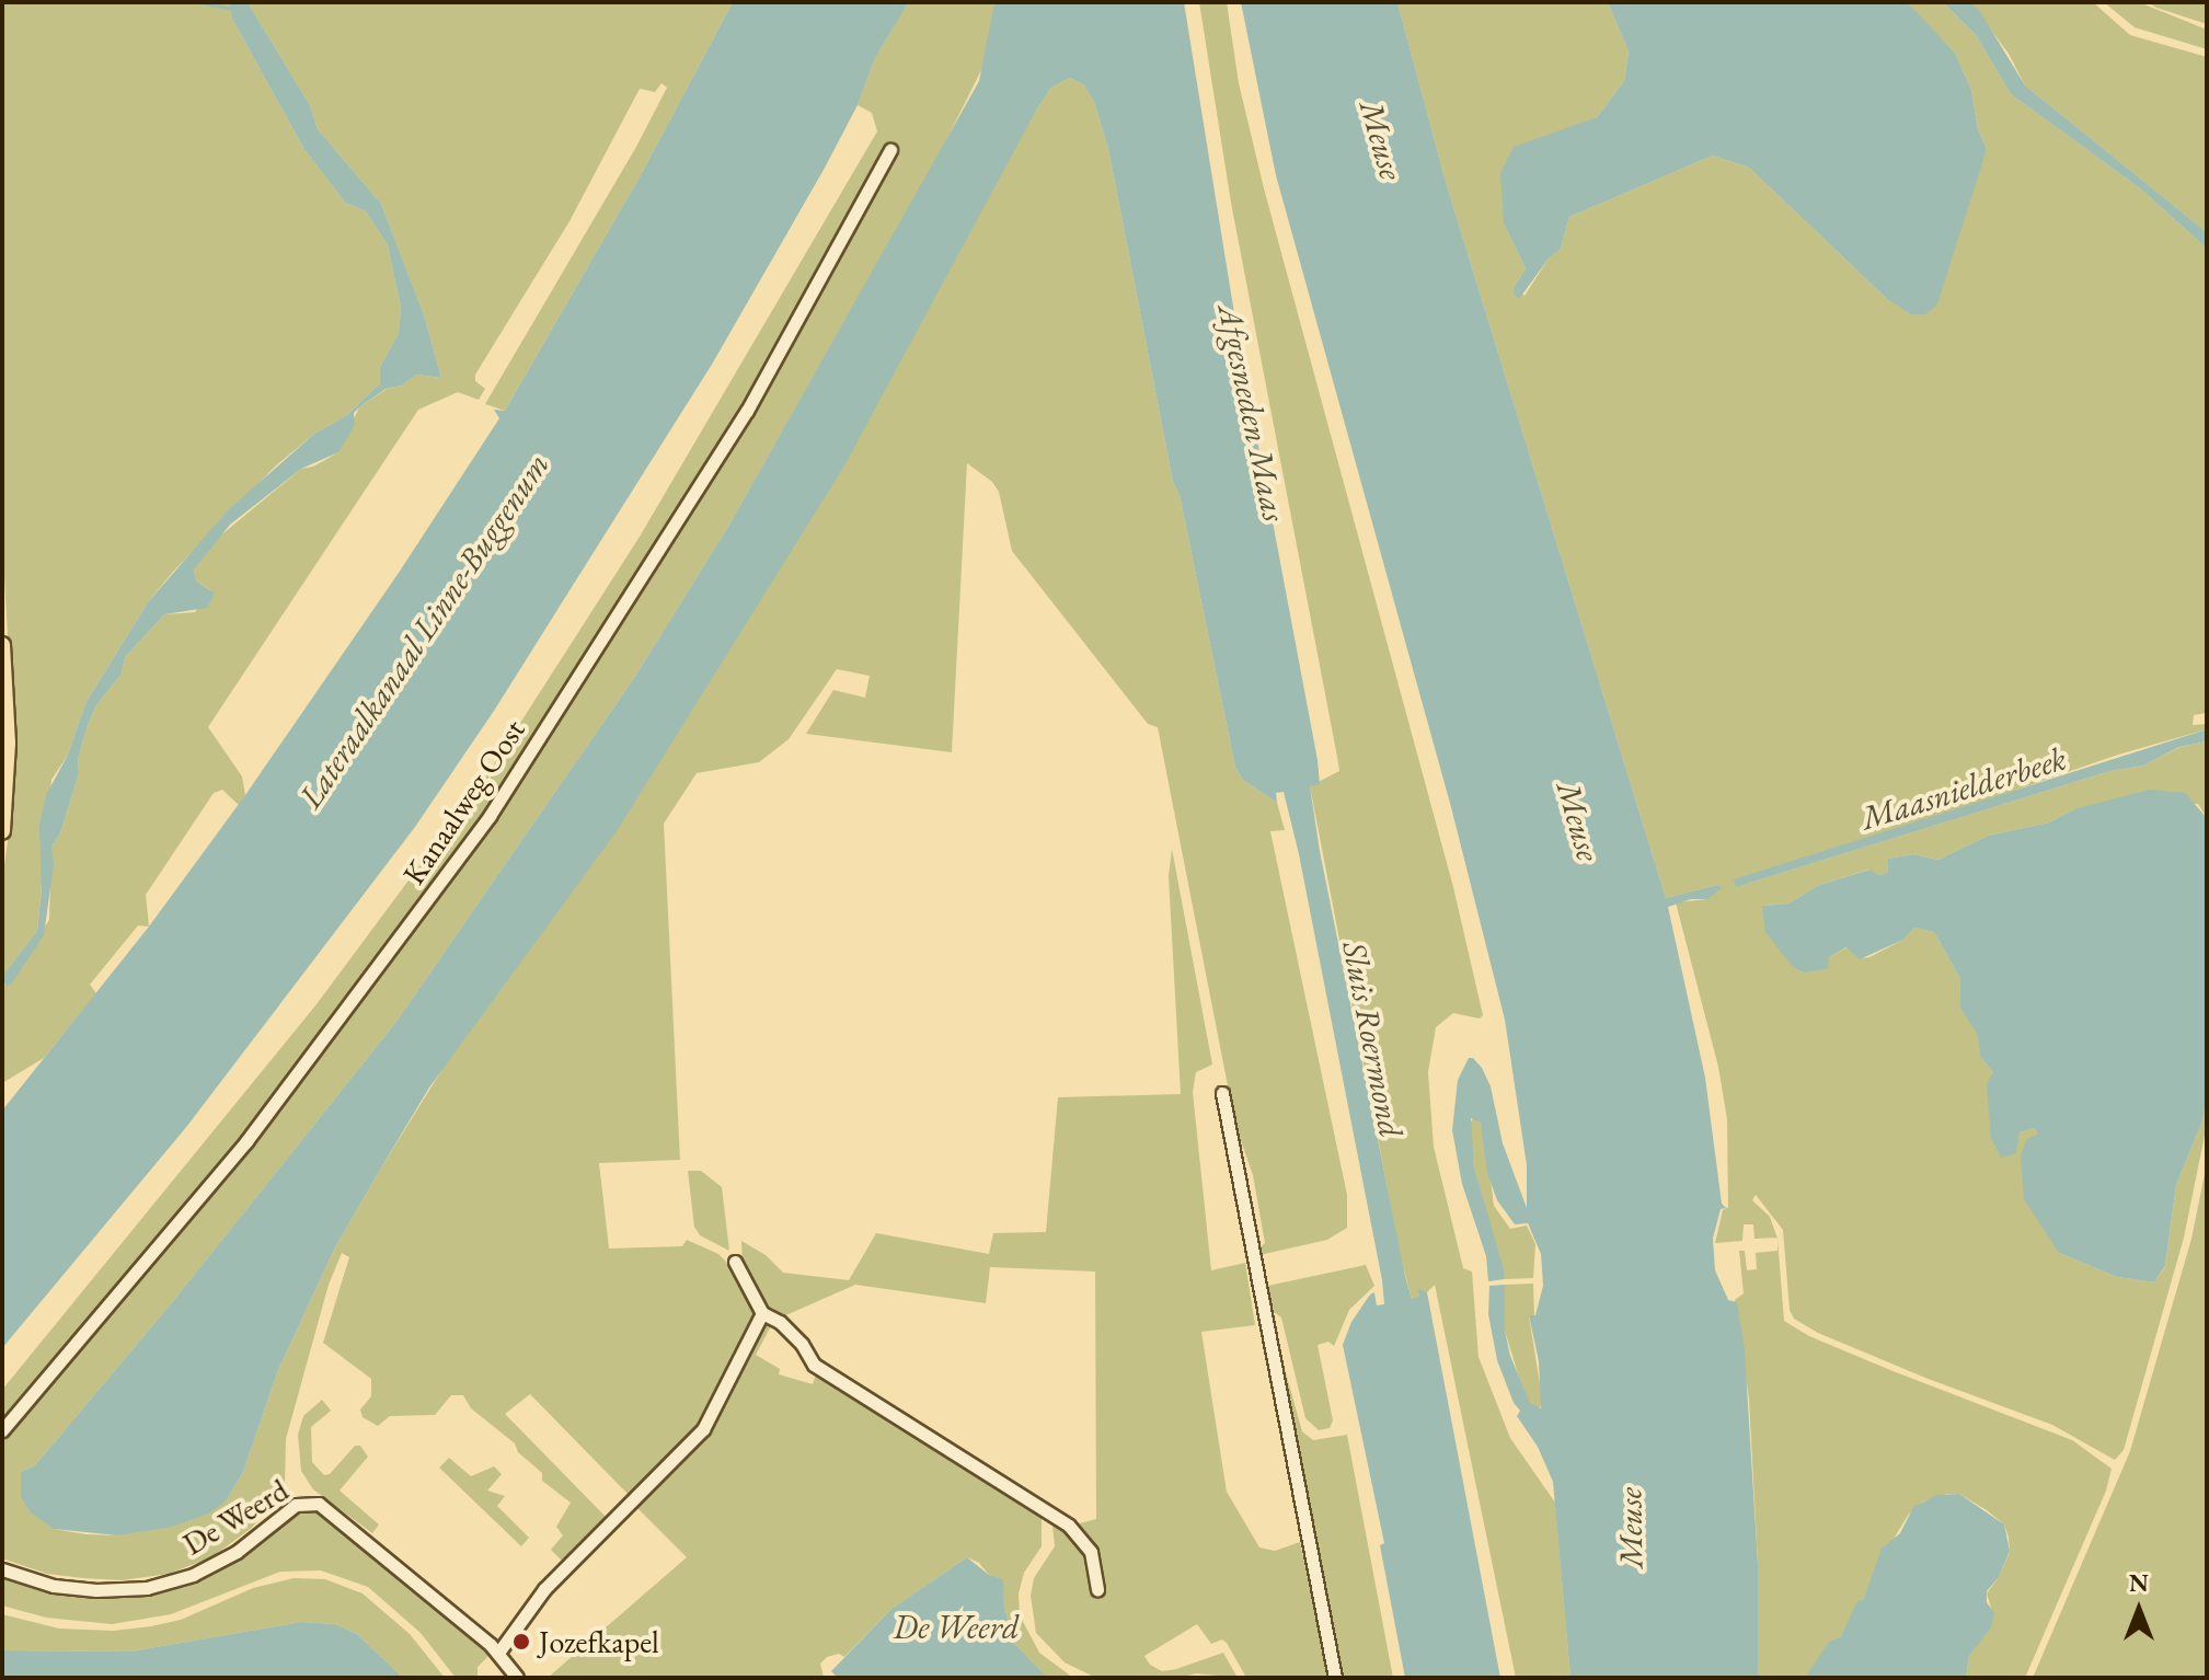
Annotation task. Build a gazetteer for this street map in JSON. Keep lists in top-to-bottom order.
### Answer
{
  "streets": {
    "street": ["Kanaalweg Oost", "De Weerd"]
  },
  "water": [
    "Meuse",
    "Afgesneden Maas",
    "Lateraalkanaal Linne-Buggenum",
    "Maasnielderbeek",
    "Sluis Roermond",
    "De Weerd"
  ],
  "places": ["Jozefkapel"],
  "north": "top"
}
